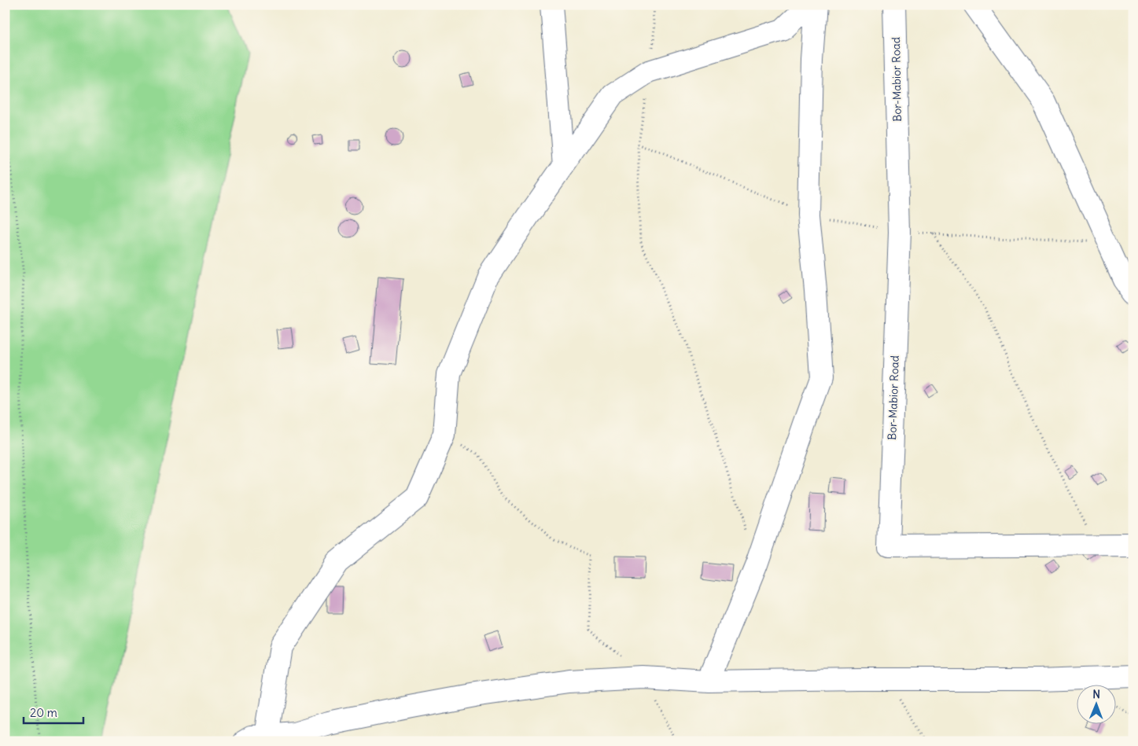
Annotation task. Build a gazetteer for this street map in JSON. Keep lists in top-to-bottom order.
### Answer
{
  "streets": {
    "street": ["Bor-Mabior Road"]
  },
  "scale_bar": "20 m",
  "north": "top"
}
